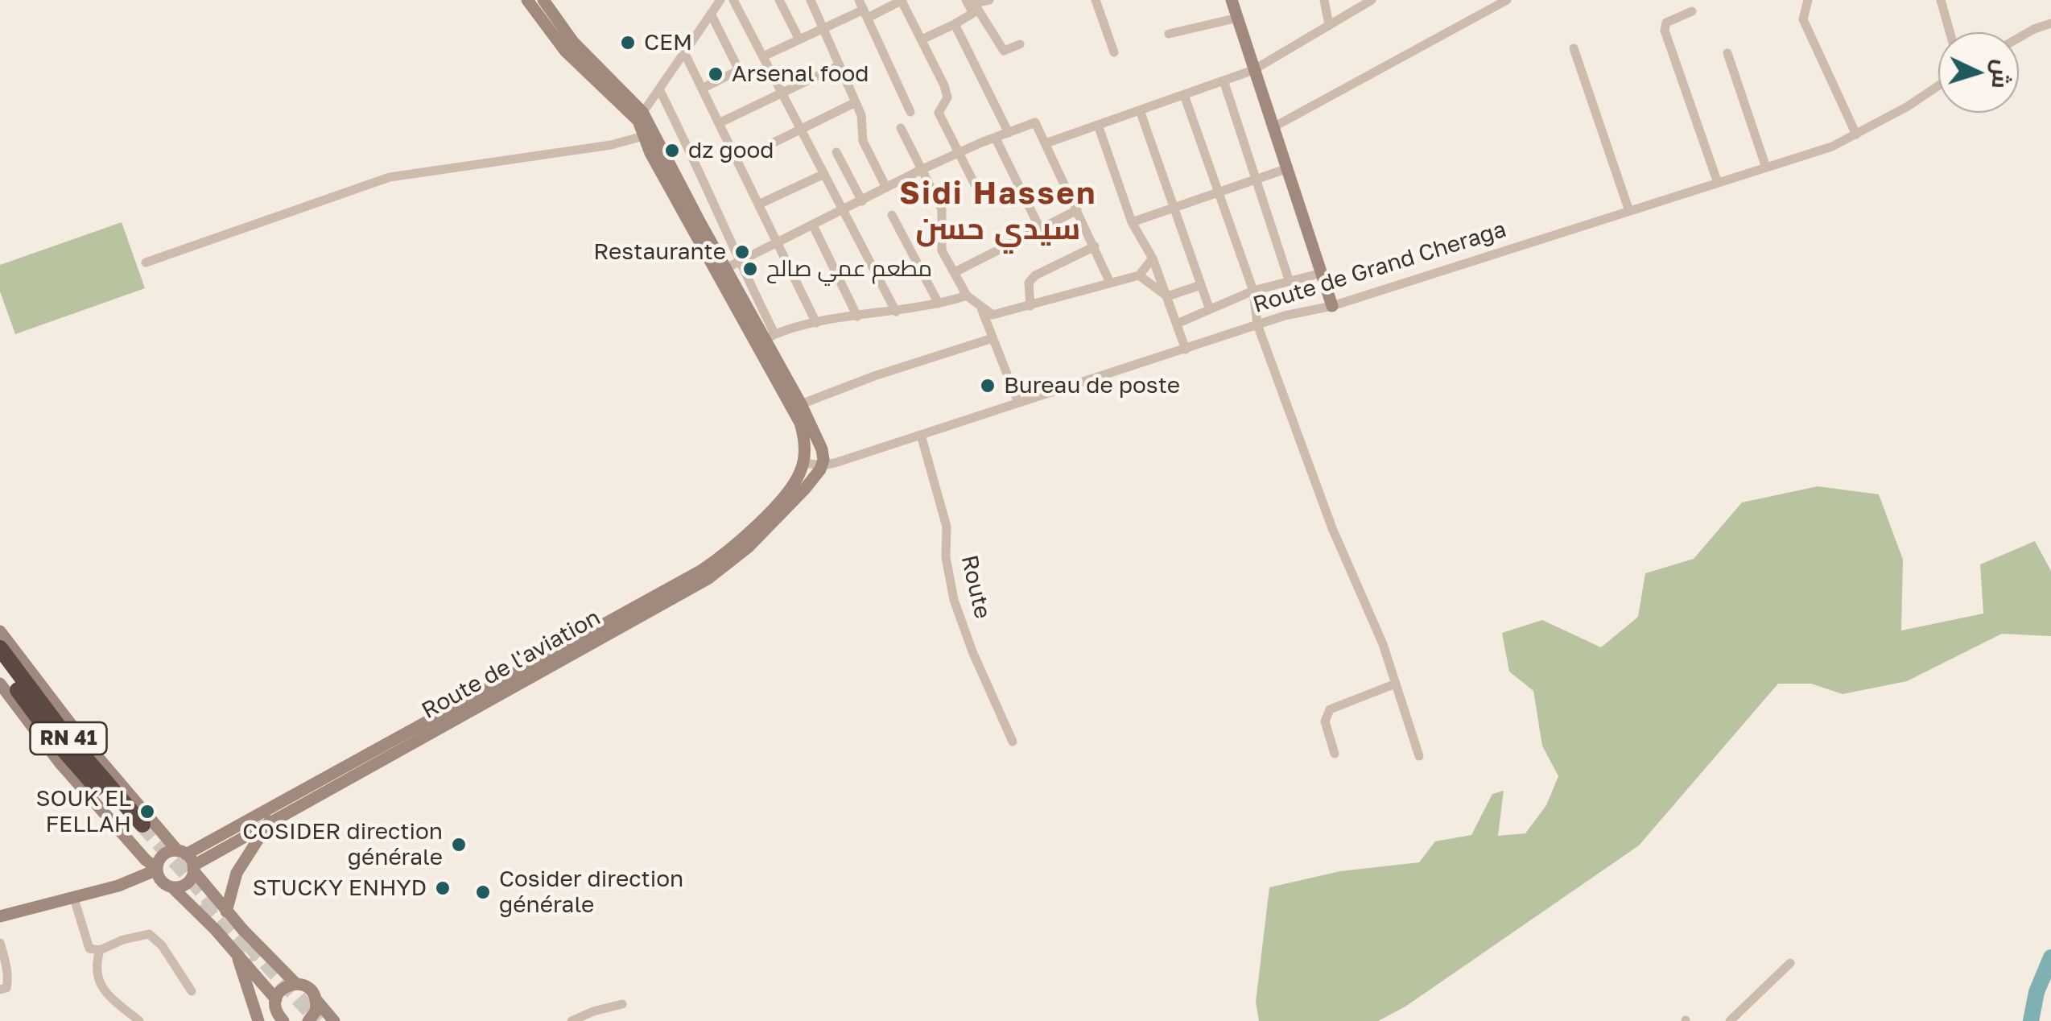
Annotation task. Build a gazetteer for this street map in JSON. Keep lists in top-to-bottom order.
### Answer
{
  "streets": {
    "highway": ["RN 41"],
    "street": ["Route de Grand Cheraga", "Route", "Route de l'aviation"]
  },
  "crossings": [
    ["Route de Grand Cheraga", "Route"],
    ["Route de Grand Cheraga", "Route de l'aviation"]
  ],
  "districts": ["Sidi Hassen سيدي حسن"],
  "places": [
    "CEM",
    "Arsenal food",
    "dz good",
    "Restaurante",
    "مطعم عمي صالح",
    "Bureau de poste",
    "SOUK EL FELLAH",
    "COSIDER direction générale",
    "STUCKY ENHYD",
    "Cosider direction générale"
  ],
  "north": "right"
}
